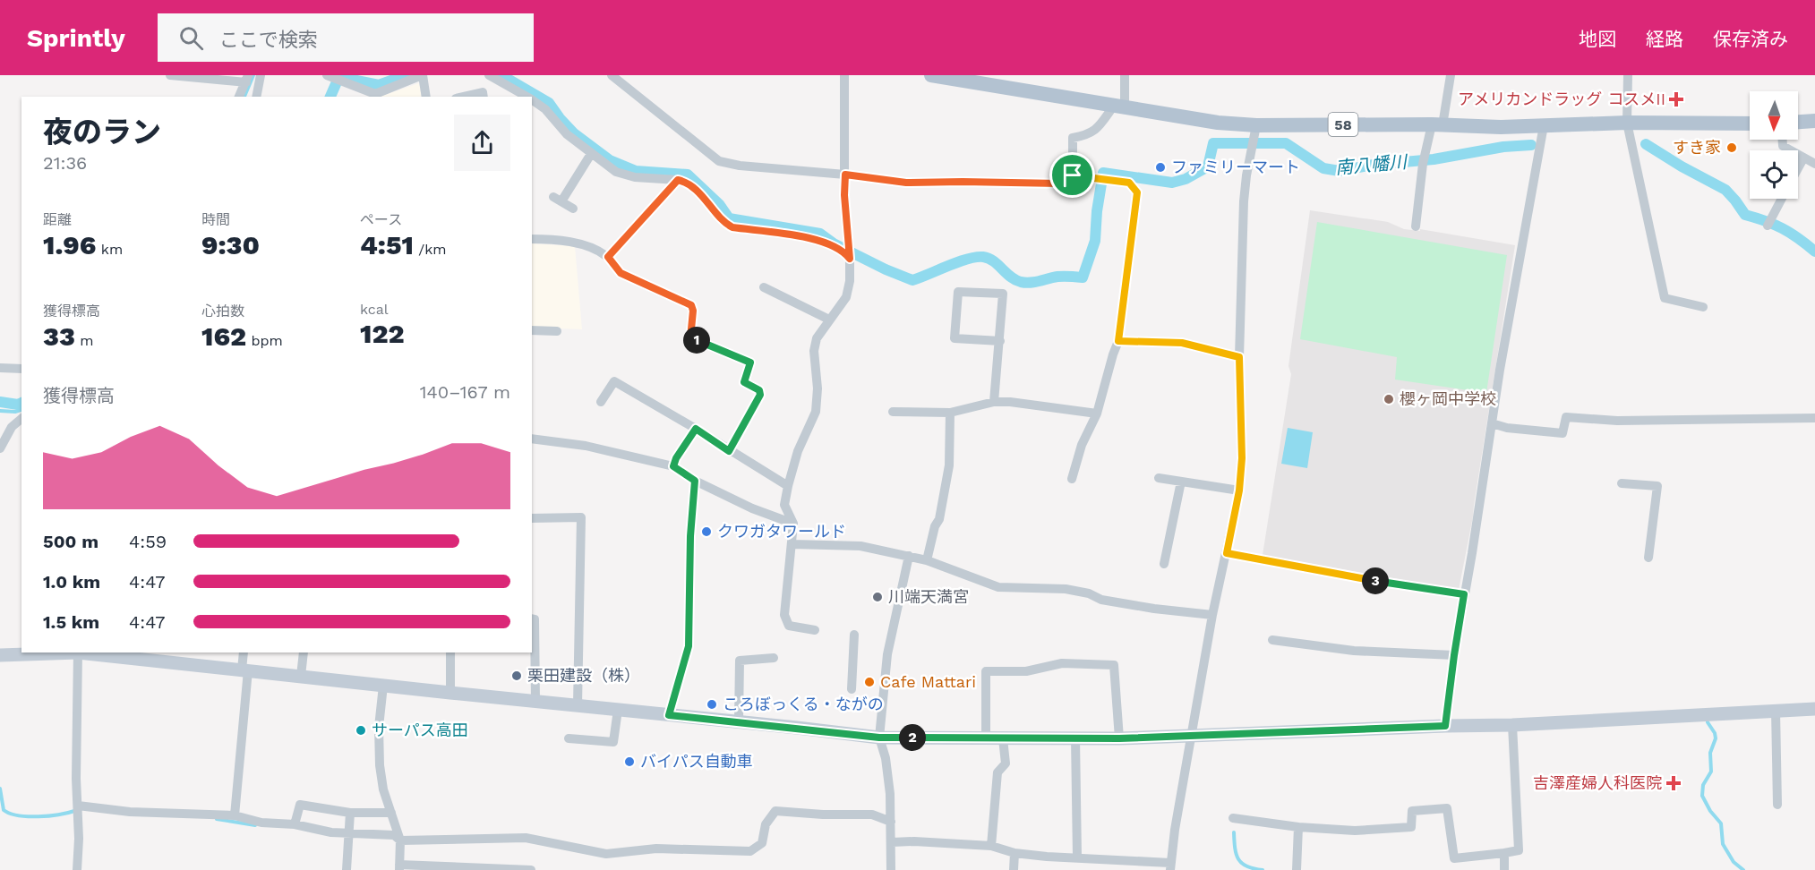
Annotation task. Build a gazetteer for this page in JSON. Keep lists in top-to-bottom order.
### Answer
{
  "streets": {
    "main road": ["58"]
  },
  "water": ["南八幡川"],
  "places": {
    "health": ["アメリカンドラッグ コスメII", "吉澤産婦人科医院"],
    "other": [
      "すき家",
      "ファミリーマート",
      "櫻ヶ岡中学校",
      "クワガタワールド",
      "川端天満宮",
      "栗田建設（株）",
      "Cafe Mattari",
      "ころぼっくる・ながの",
      "サーパス高田",
      "バイパス自動車"
    ]
  },
  "north": "bottom",
  "page": {
    "header": "Sprintly",
    "search": "ここで検索",
    "nav": ["地図", "経路", "保存済み"],
    "heading": ["夜のラン", "21:36"],
    "stats": [
      ["距離", "1.96 km"],
      ["時間", "9:30"],
      ["ペース", "4:51 /km"],
      ["獲得標高", "33 m"],
      ["心拍数", "162 bpm"],
      ["kcal", "122"]
    ],
    "pins": ["1", "3", "2"],
    "chart": ["獲得標高", "140–167 m"],
    "list": [
      {
        "name": "500 m",
        "note": "4:59"
      },
      {
        "name": "1.0 km",
        "note": "4:47"
      },
      {
        "name": "1.5 km",
        "note": "4:47"
      }
    ]
  }
}
